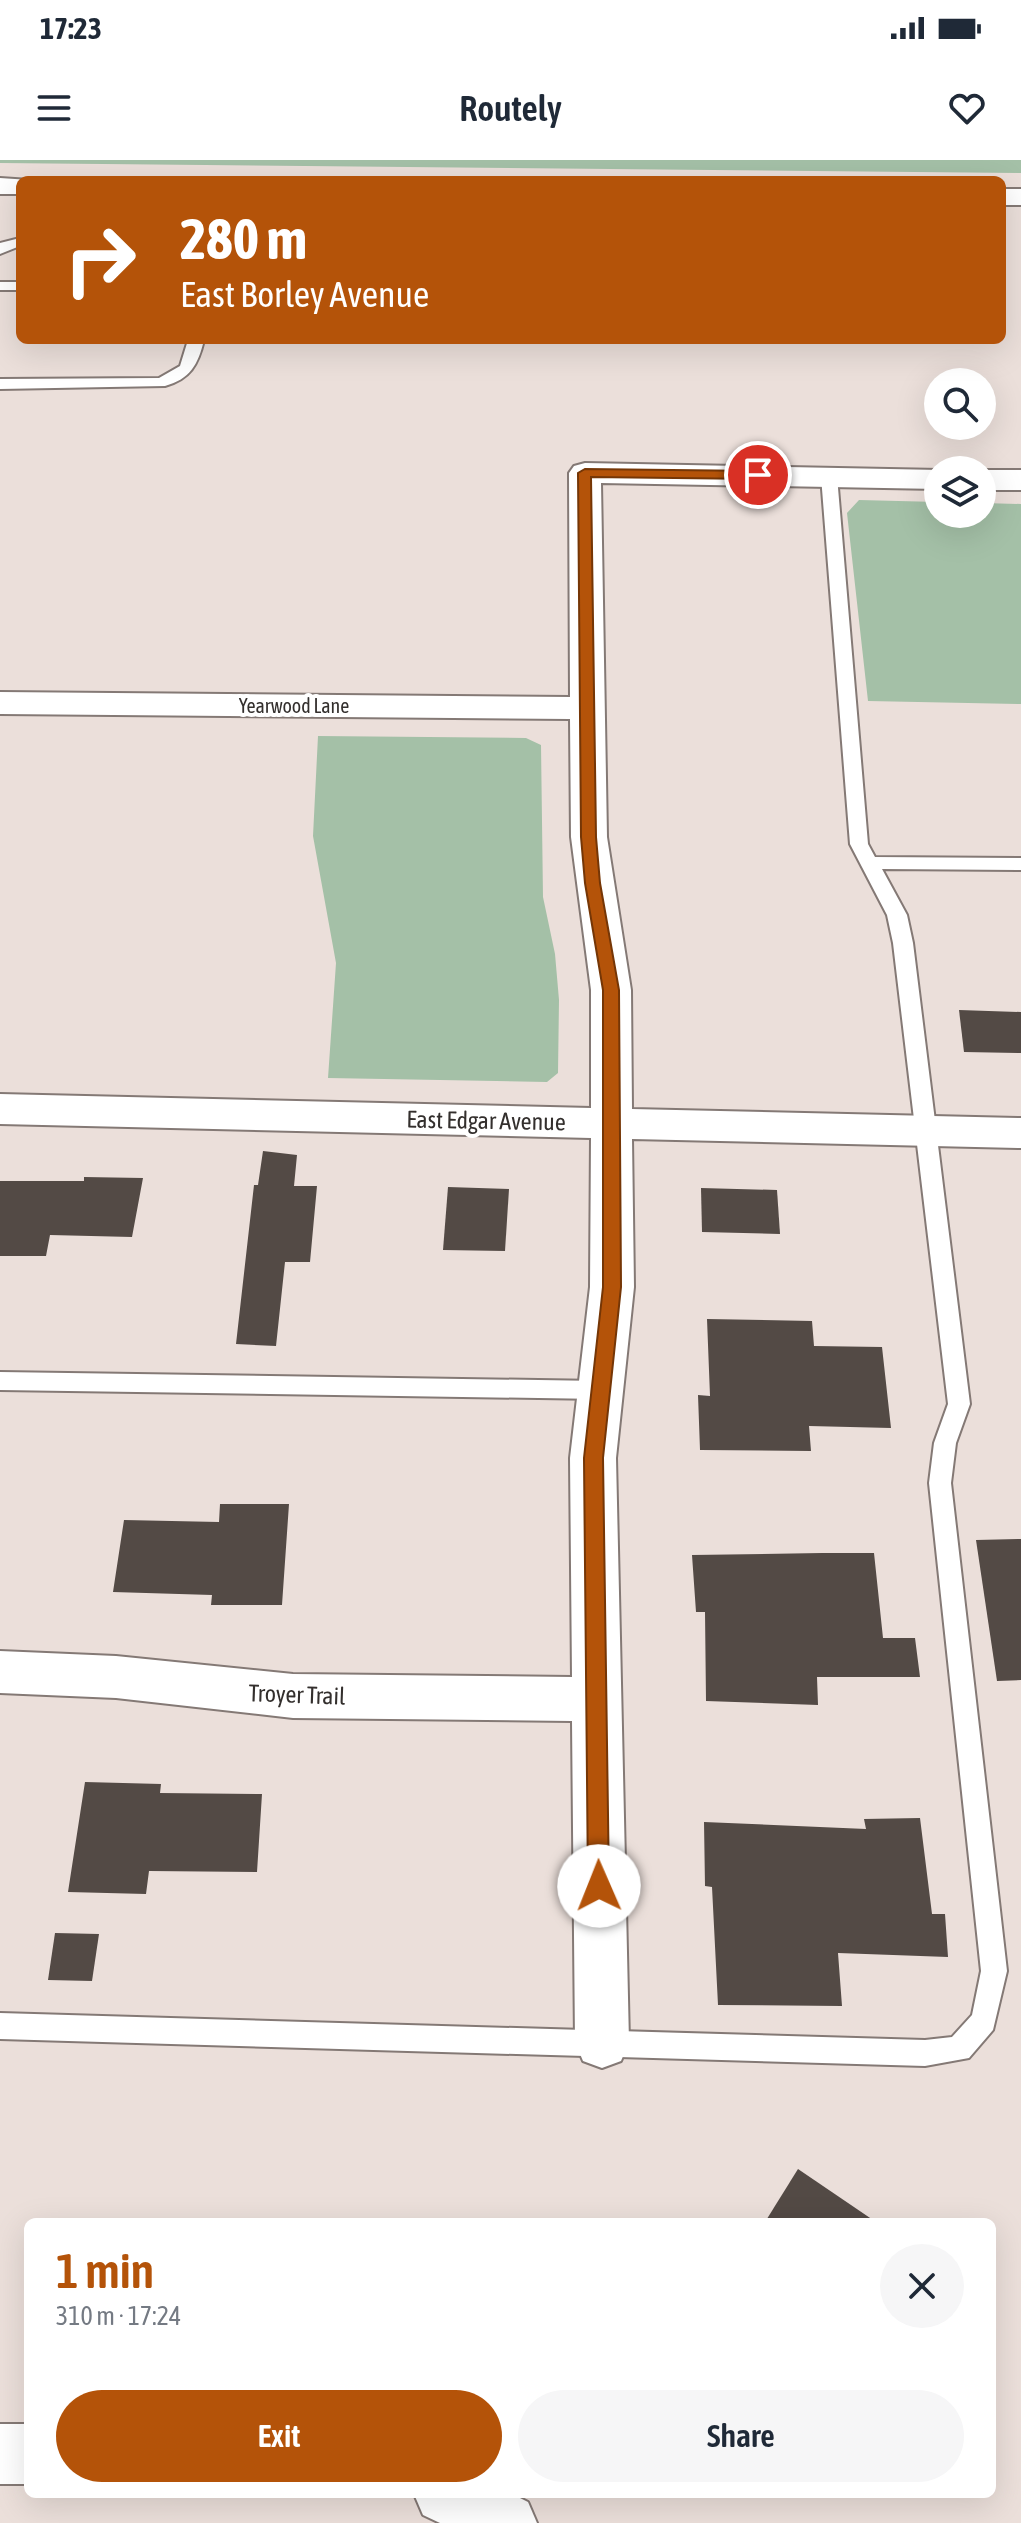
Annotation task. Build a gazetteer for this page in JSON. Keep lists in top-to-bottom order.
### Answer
{
  "streets": {
    "street": ["Yearwood Lane", "East Edgar Avenue", "Troyer Trail"]
  },
  "page": {
    "status": "17:23",
    "header": "Routely",
    "turn": ["280 m", "East Borley Avenue"],
    "heading": ["1 min", "310 m · 17:24"],
    "buttons": ["Exit", "Share"]
  }
}
